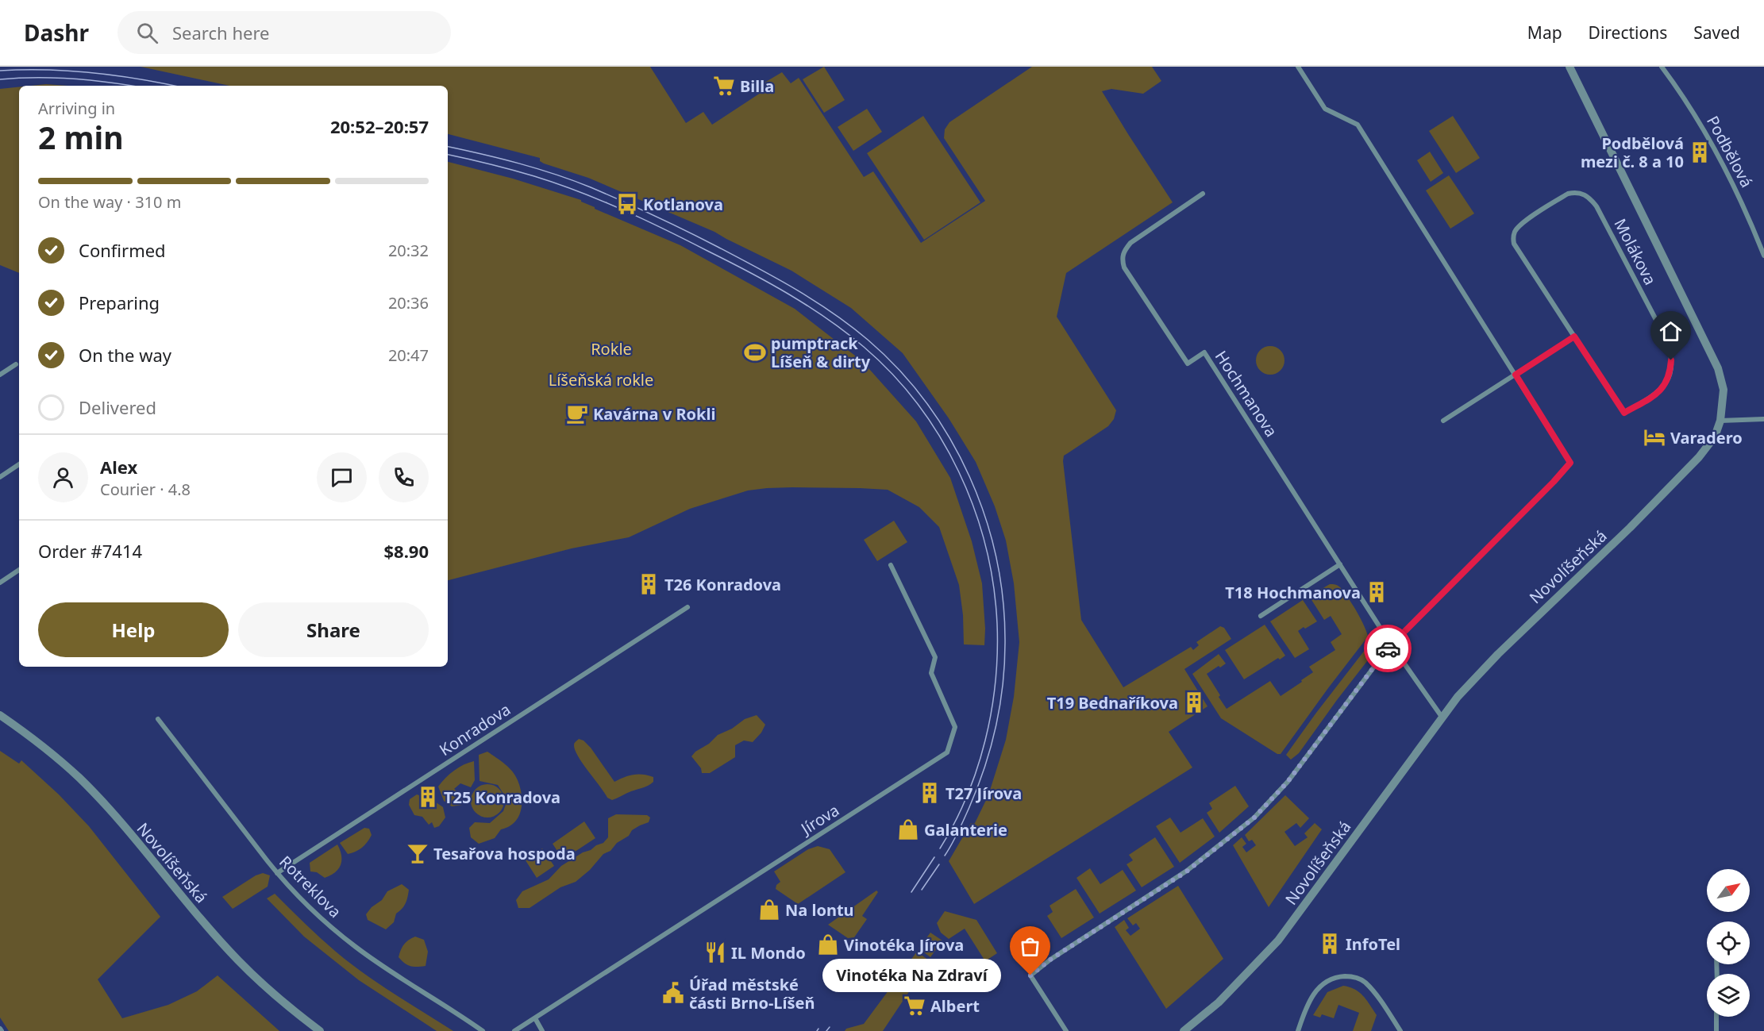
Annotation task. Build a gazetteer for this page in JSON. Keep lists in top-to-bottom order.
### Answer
{
  "streets": {
    "street": [
      "Podbělová",
      "Molákova",
      "Hochmanova",
      "Novolíšeňská",
      "Konradova",
      "Jírova",
      "Rotreklova"
    ]
  },
  "crossings": [
    ["Hochmanova", "Novolíšeňská"],
    ["Konradova", "Rotreklova"]
  ],
  "parks": ["Rokle", "Líšeňská rokle"],
  "places": {
    "supermarket": ["Billa", "Albert"],
    "building": [
      "Podbělová mezi č. 8 a 10",
      "T26 Konradova",
      "T18 Hochmanova",
      "T19 Bednaříkova",
      "T27 Jírova",
      "T25 Konradova",
      "InfoTel"
    ],
    "bus stop": ["Kotlanova"],
    "sports": ["pumptrack Líšeň & dirty"],
    "cafe": ["Kavárna v Rokli"],
    "hotel": ["Varadero"],
    "shop": ["Galanterie", "Na lontu", "Vinotéka Jírova"],
    "bar": ["Tesařova hospoda"],
    "restaurant": ["IL Mondo"],
    "other": ["Vinotéka Na Zdraví"],
    "public building": ["Úřad městské části Brno-Líšeň"]
  },
  "north": "top right",
  "page": {
    "header": "Dashr",
    "search": "Search here",
    "nav": ["Map", "Directions", "Saved"],
    "heading": ["2 min", "Arriving in", "20:52–20:57"],
    "panel": [
      "Alex",
      "Courier · 4.8",
      "Order #7414",
      "$8.90"
    ],
    "bar": "On the way · 310 m",
    "list": [
      ["Confirmed", "20:32"],
      ["Preparing", "20:36"],
      ["On the way", "20:47"],
      "Delivered"
    ],
    "buttons": ["Help", "Share"],
    "bubble": "Vinotéka Na Zdraví"
  }
}
